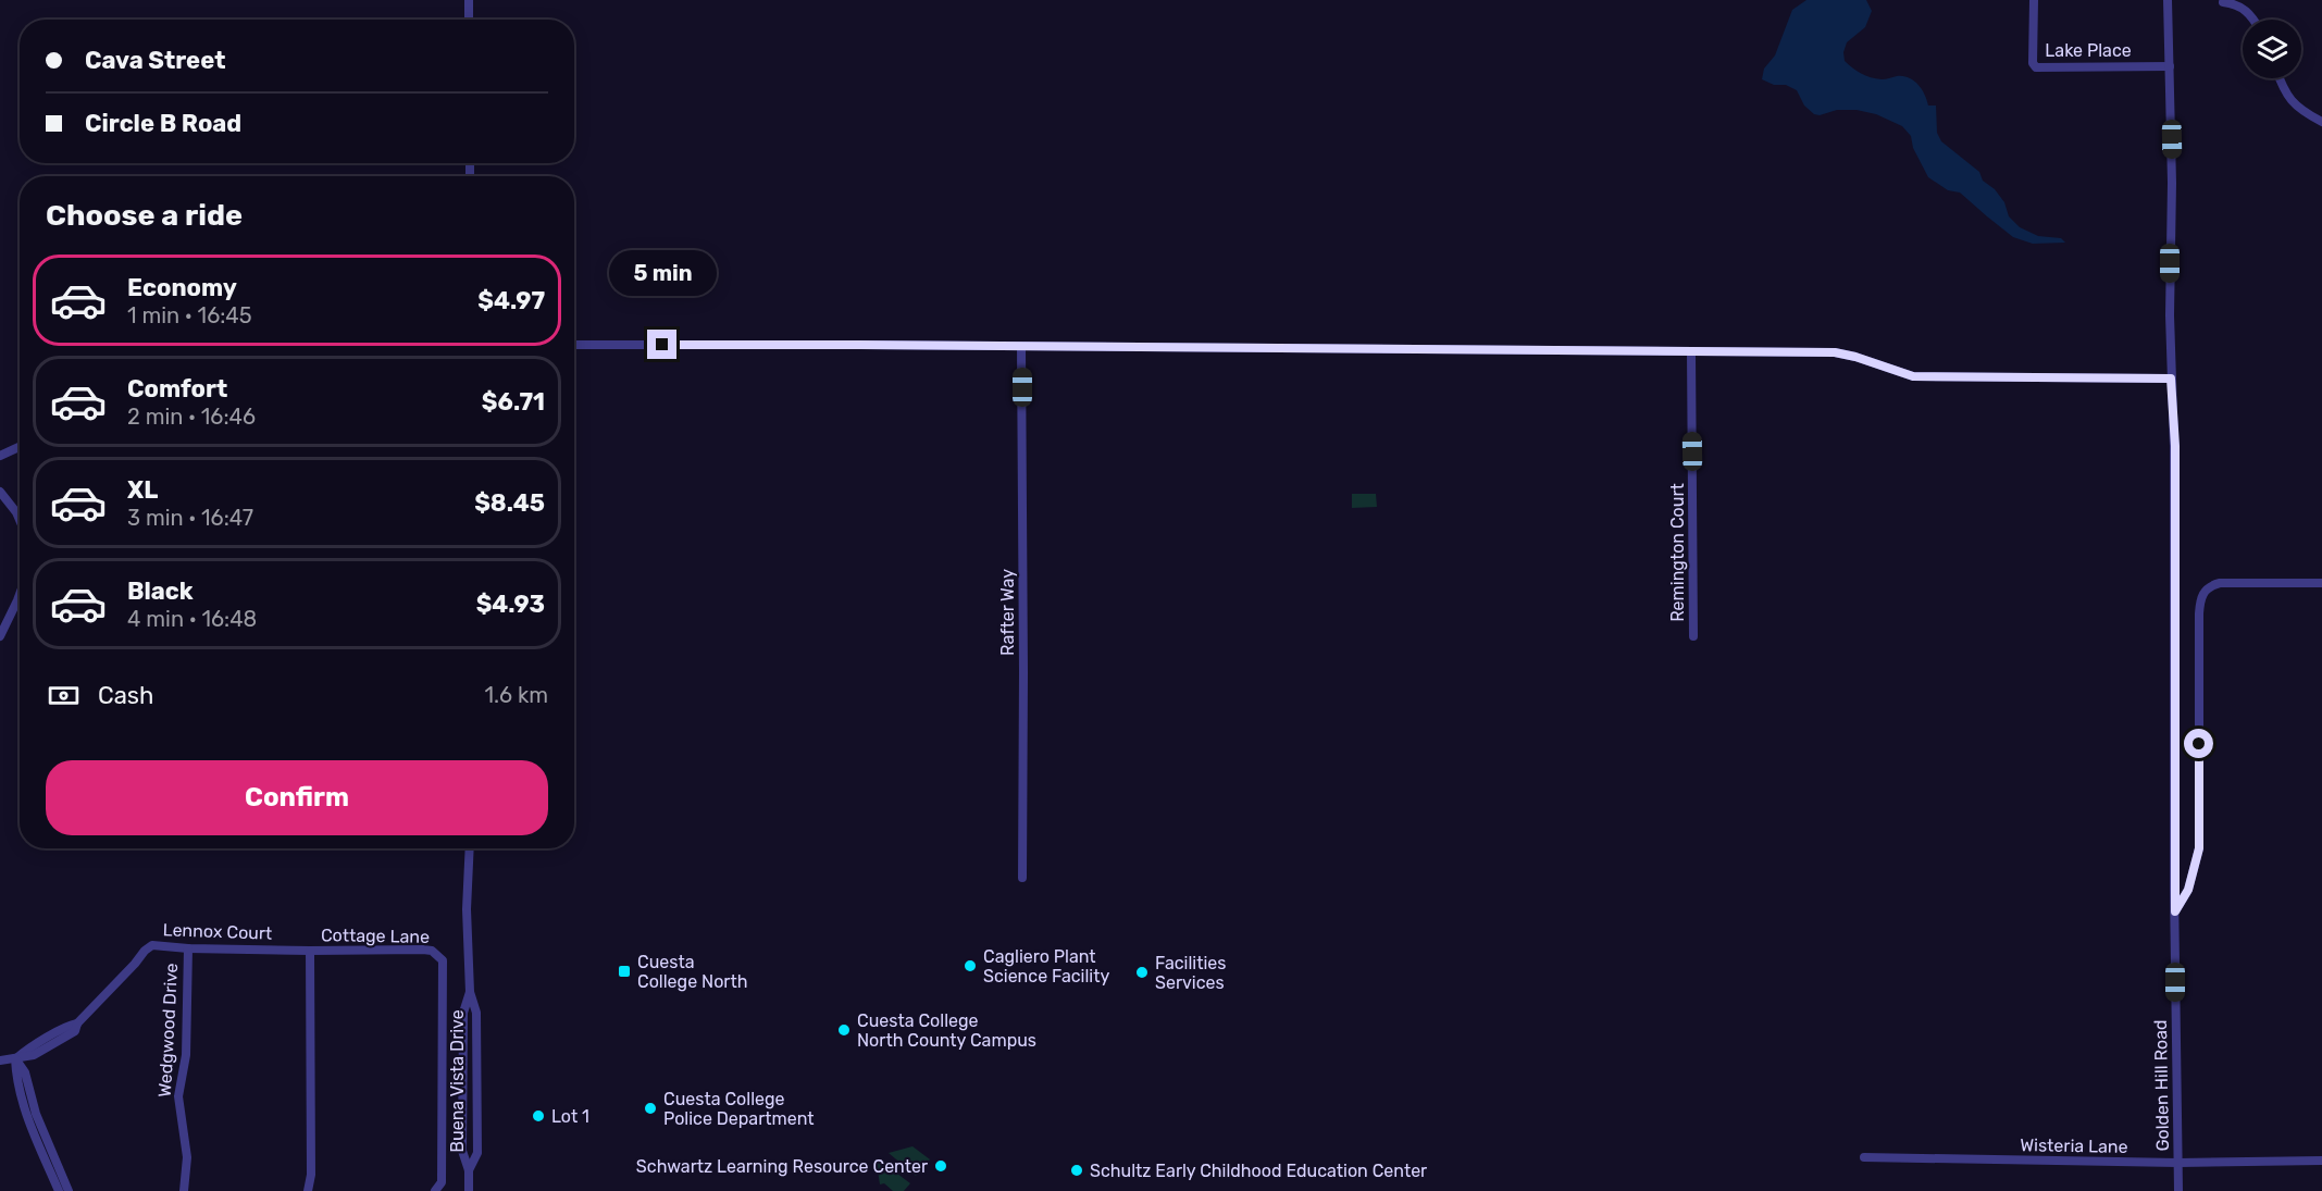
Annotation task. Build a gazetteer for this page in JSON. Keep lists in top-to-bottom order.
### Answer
{
  "streets": {
    "street": [
      "Lake Place",
      "Remington Court",
      "Rafter Way",
      "Lennox Court",
      "Cottage Lane",
      "Wedgwood Drive",
      "Buena Vista Drive",
      "Golden Hill Road",
      "Wisteria Lane"
    ]
  },
  "crossings": [
    ["Lake Place", "Golden Hill Road"],
    ["Lennox Court", "Cottage Lane"],
    ["Lennox Court", "Wedgwood Drive"],
    ["Golden Hill Road", "Wisteria Lane"]
  ],
  "places": {
    "other": [
      "Cagliero Plant Science Facility",
      "Facilities Services",
      "Cuesta College North County Campus",
      "Cuesta College Police Department",
      "Lot 1",
      "Schwartz Learning Resource Center",
      "Schultz Early Childhood Education Center"
    ],
    "transit": ["Cuesta College North"]
  },
  "page": {
    "banner": ["Cava Street", "Circle B Road"],
    "heading": "Choose a ride",
    "bubble": "5 min",
    "list": [
      {
        "name": "Economy",
        "note": "1 min · 16:45",
        "value": "$4.97"
      },
      {
        "name": "Comfort",
        "note": "2 min · 16:46",
        "value": "$6.71"
      },
      {
        "name": "XL",
        "note": "3 min · 16:47",
        "value": "$8.45"
      },
      {
        "name": "Black",
        "note": "4 min · 16:48",
        "value": "$4.93"
      }
    ],
    "pay": ["Cash", "1.6 km"],
    "buttons": "Confirm"
  }
}
